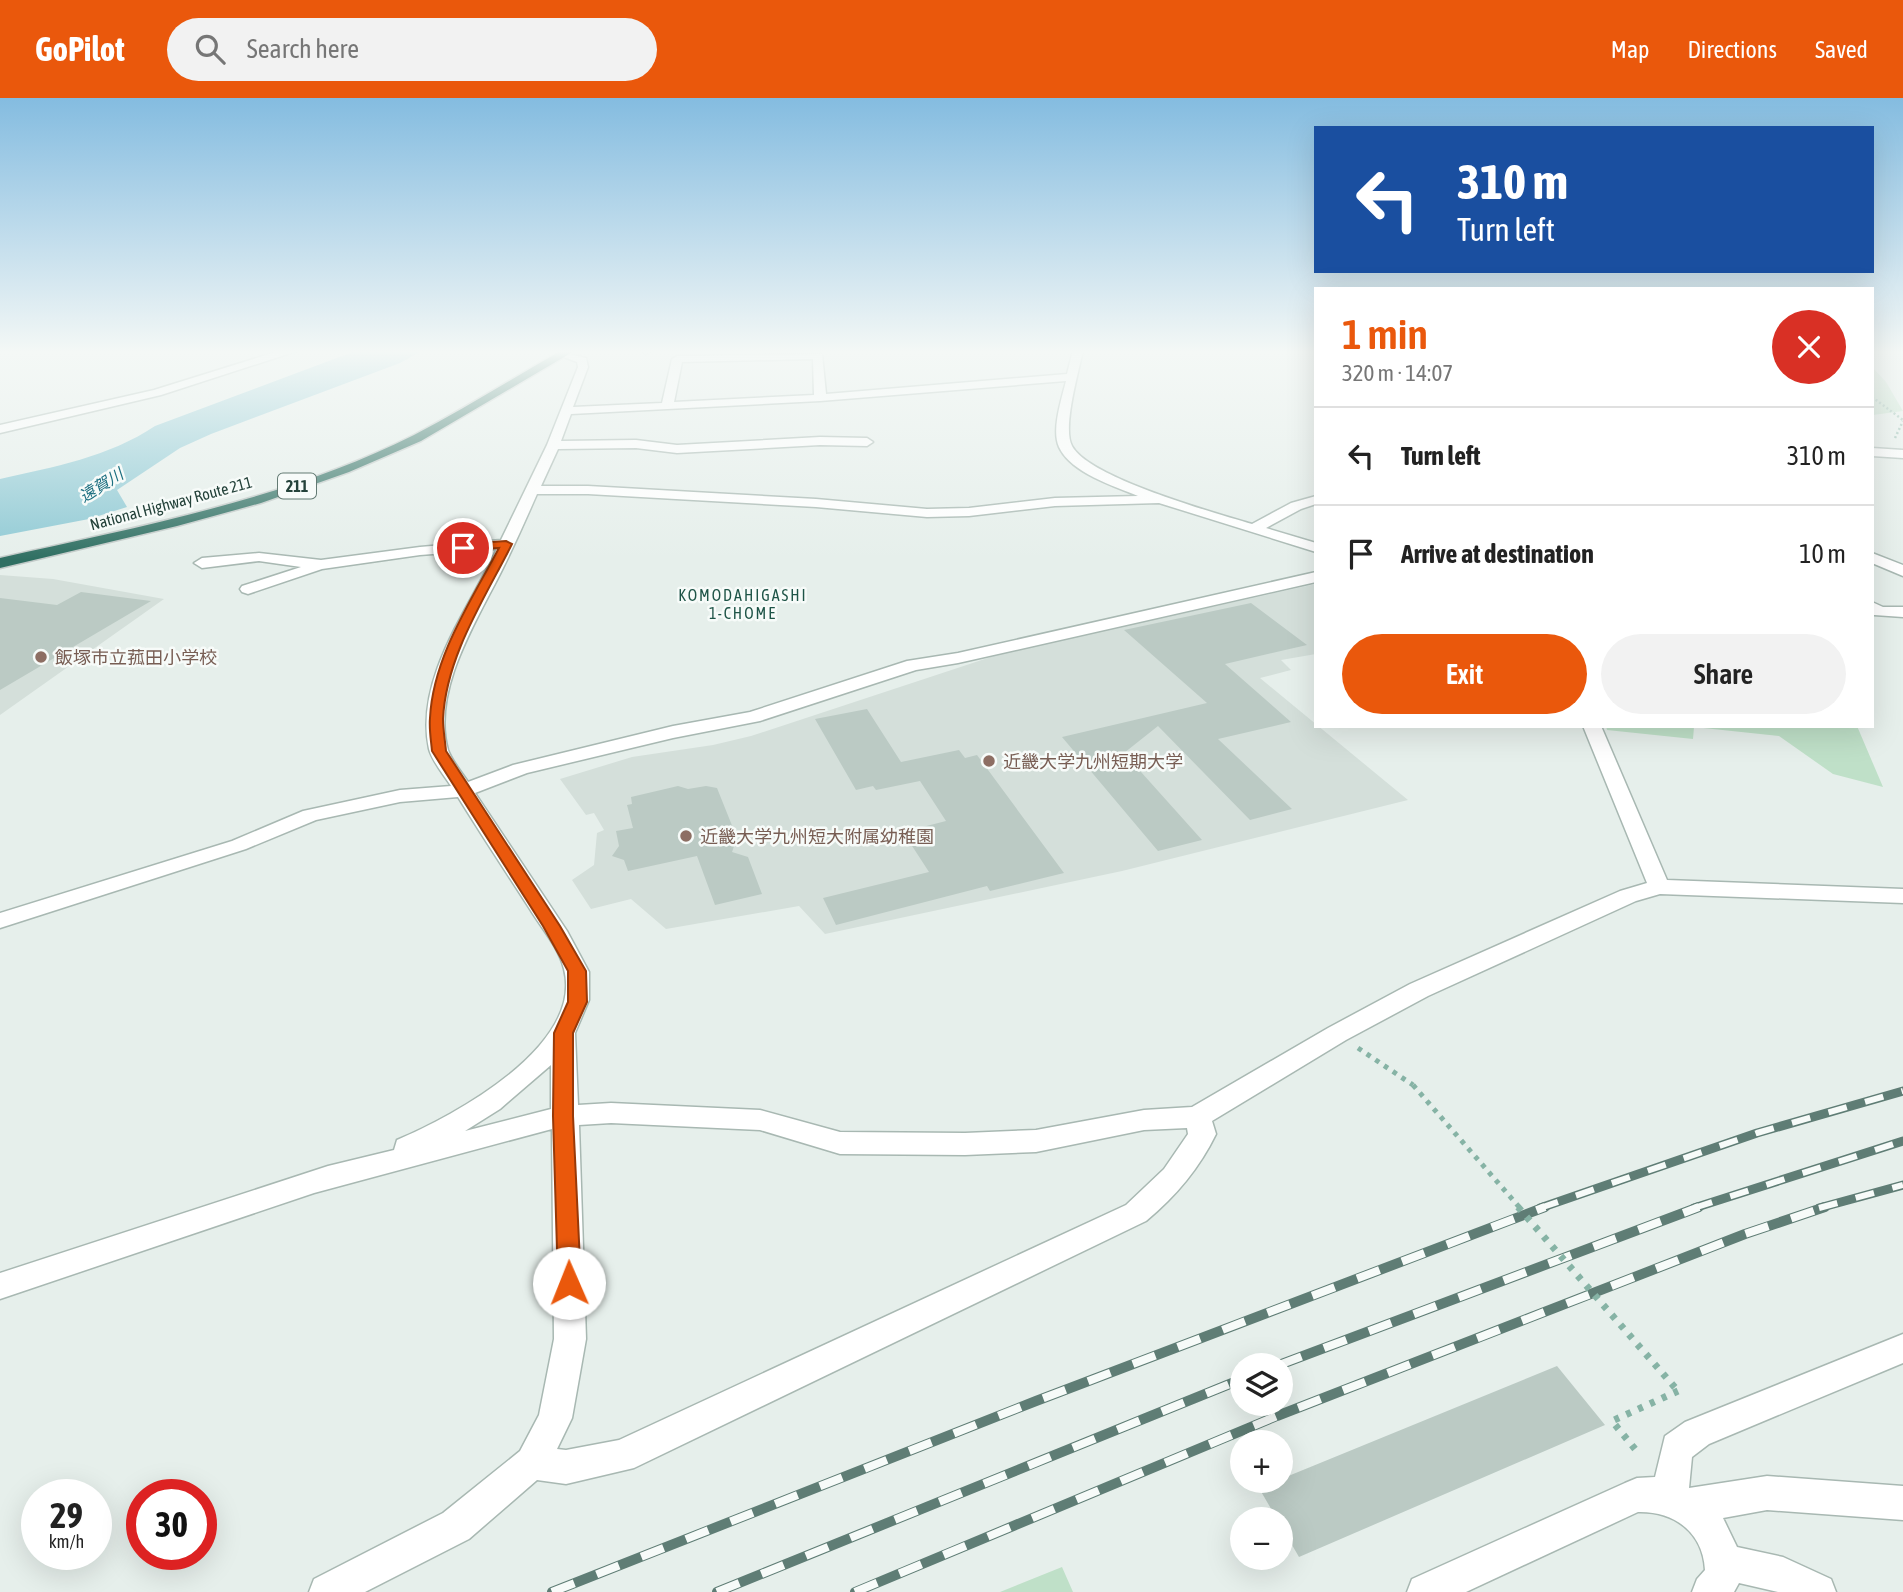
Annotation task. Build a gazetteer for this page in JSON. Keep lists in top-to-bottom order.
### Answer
{
  "streets": {
    "highway": ["211", "National Highway Route 211"]
  },
  "districts": ["KOMODAHIGASHI 1-CHOME"],
  "water": ["遠賀川"],
  "places": ["飯塚市立菰田小学校", "近畿大学九州短期大学", "近畿大学九州短大附属幼稚園"],
  "page": {
    "header": "GoPilot",
    "search": "Search here",
    "nav": ["Map", "Directions", "Saved"],
    "turn": ["310 m", "Turn left"],
    "heading": ["1 min", "320 m · 14:07"],
    "list": [
      {
        "name": "Turn left",
        "value": "310 m"
      },
      {
        "name": "Arrive at destination",
        "value": "10 m"
      }
    ],
    "buttons": ["Exit", "Share"],
    "map_buttons": ["+", "−"],
    "speed": "29 km/h",
    "limit": "30"
  }
}
